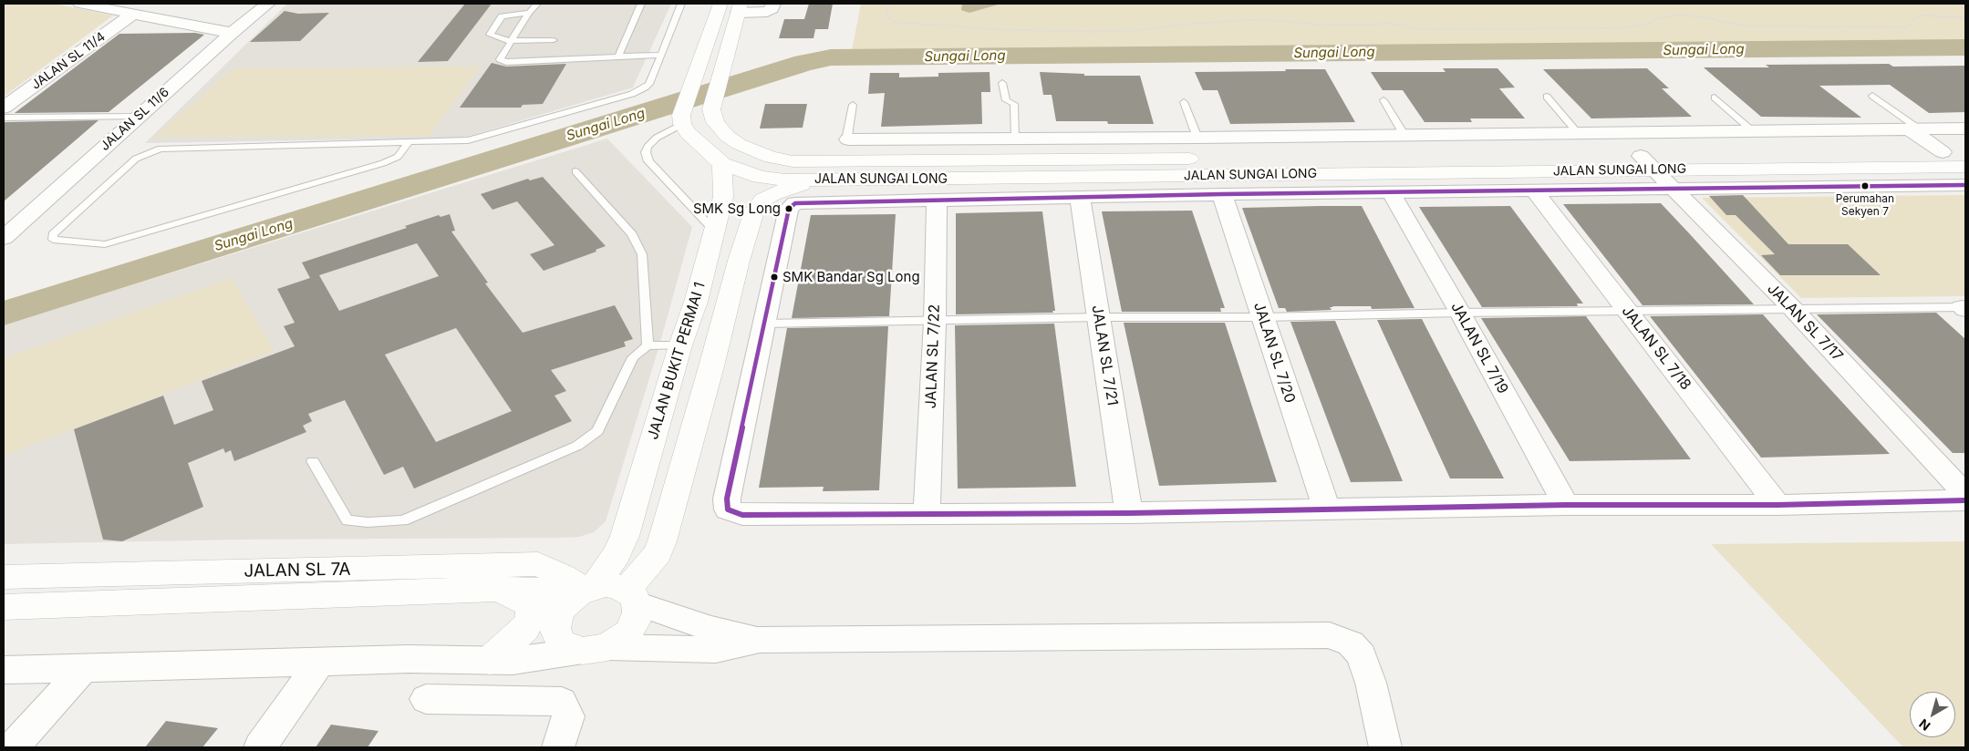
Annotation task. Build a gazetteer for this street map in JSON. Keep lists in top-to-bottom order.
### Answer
{
  "streets": {
    "street": [
      "JALAN SL 11/4",
      "JALAN SL 11/6",
      "JALAN SUNGAI LONG",
      "JALAN SL 7/17",
      "JALAN SL 7/19",
      "JALAN SL 7/18",
      "JALAN SL 7/20",
      "JALAN SL 7/21",
      "JALAN SL 7/22",
      "JALAN BUKIT PERMAI 1",
      "JALAN SL 7A"
    ]
  },
  "crossings": [
    ["JALAN SUNGAI LONG", "JALAN SL 7/17"],
    ["JALAN SUNGAI LONG", "JALAN BUKIT PERMAI 1"],
    ["JALAN BUKIT PERMAI 1", "JALAN SL 7A"]
  ],
  "water": ["Sungai Long"],
  "places": ["Perumahan Sekyen 7", "SMK Sg Long", "SMK Bandar Sg Long"],
  "north": "bottom left"
}
